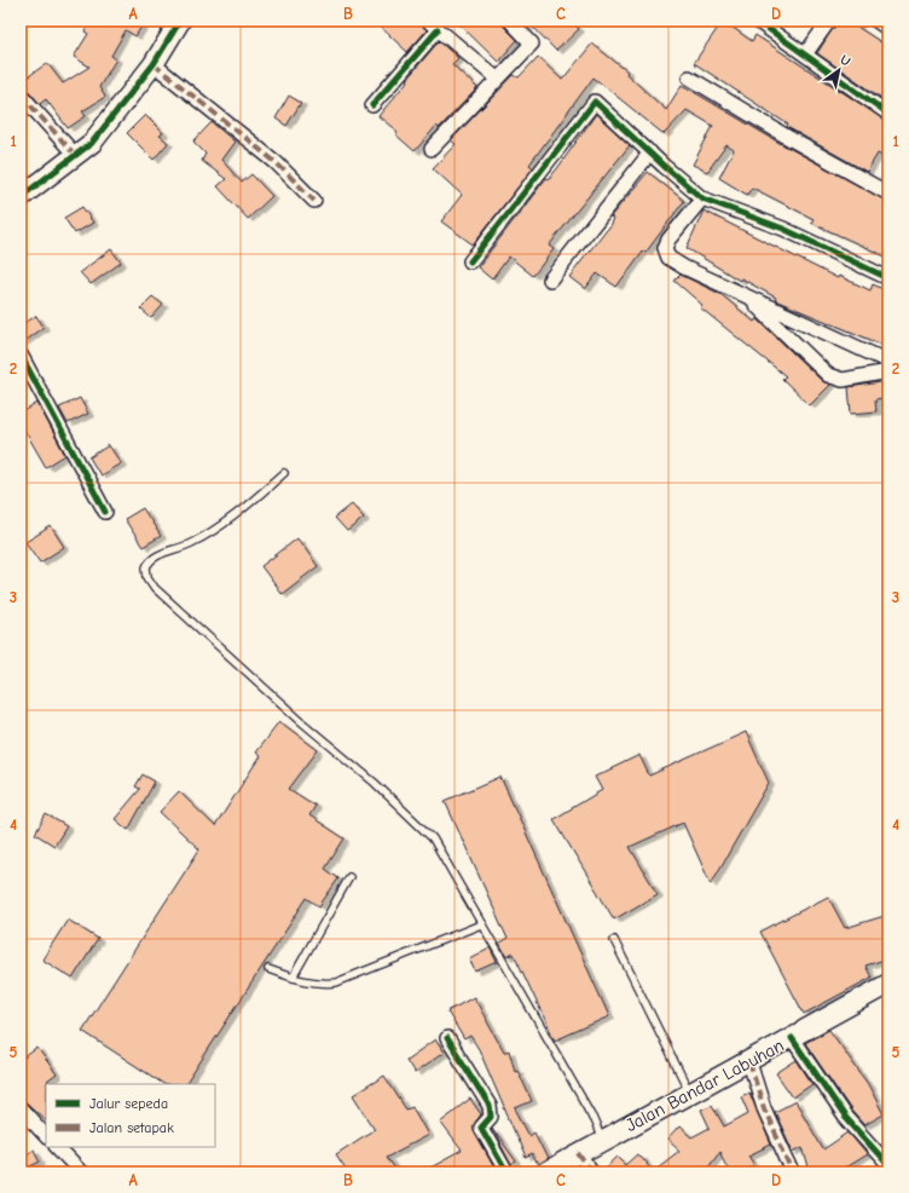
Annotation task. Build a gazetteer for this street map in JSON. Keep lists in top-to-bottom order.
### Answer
{
  "streets": {
    "main road": ["Jalan Bandar Labuhan"]
  },
  "legend": ["Jalur sepeda", "Jalan setapak"],
  "north": "top right",
  "grid": {
    "columns": [
      "A",
      "B",
      "C",
      "D"
    ],
    "rows": [
      "1",
      "2",
      "3",
      "4",
      "5"
    ]
  }
}
